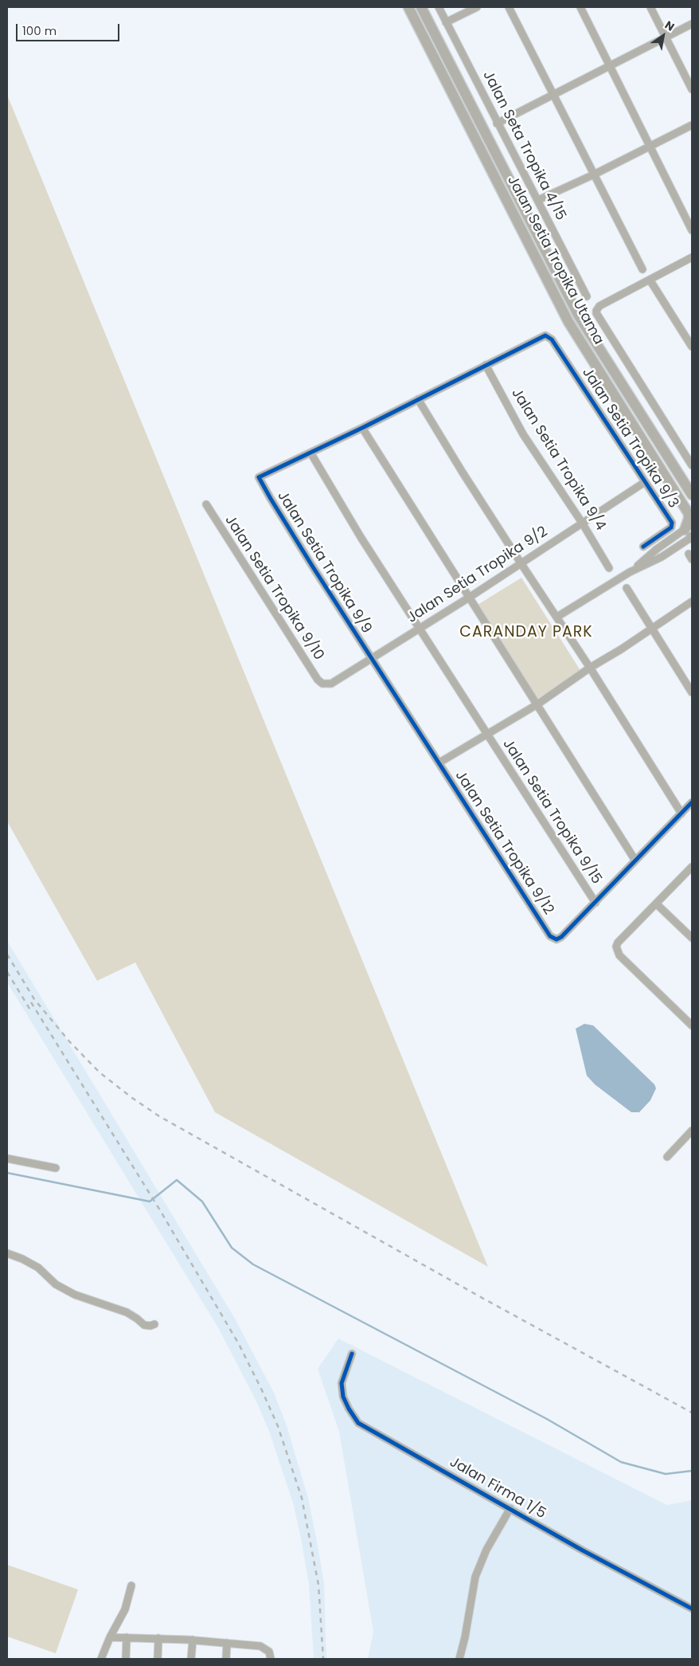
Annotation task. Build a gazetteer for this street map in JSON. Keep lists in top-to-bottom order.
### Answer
{
  "streets": {
    "main road": ["Jalan Setia Tropika Utama"],
    "street": [
      "Jalan Seta Tropika 4/15",
      "Jalan Setia Tropika 9/3",
      "Jalan Setia Tropika 9/4",
      "Jalan Setia Tropika 9/9",
      "Jalan Setia Tropika 9/2",
      "Jalan Setia Tropika 9/10",
      "Jalan Setia Tropika 9/15",
      "Jalan Setia Tropika 9/12",
      "Jalan Firma 1/5"
    ]
  },
  "crossings": [
    ["Jalan Setia Tropika 9/3", "Jalan Setia Tropika 9/4"],
    ["Jalan Setia Tropika 9/3", "Jalan Setia Tropika 9/2"],
    ["Jalan Setia Tropika 9/4", "Jalan Setia Tropika 9/2"],
    ["Jalan Setia Tropika 9/9", "Jalan Setia Tropika 9/2"],
    ["Jalan Setia Tropika 9/9", "Jalan Setia Tropika 9/15"],
    ["Jalan Setia Tropika 9/9", "Jalan Setia Tropika 9/12"],
    ["Jalan Setia Tropika 9/2", "Jalan Setia Tropika 9/10"],
    ["Jalan Setia Tropika 9/2", "Jalan Setia Tropika 9/15"],
    ["Jalan Setia Tropika 9/15", "Jalan Setia Tropika 9/12"]
  ],
  "districts": ["CARANDAY PARK"],
  "scale_bar": "100 m",
  "north": "top right"
}
